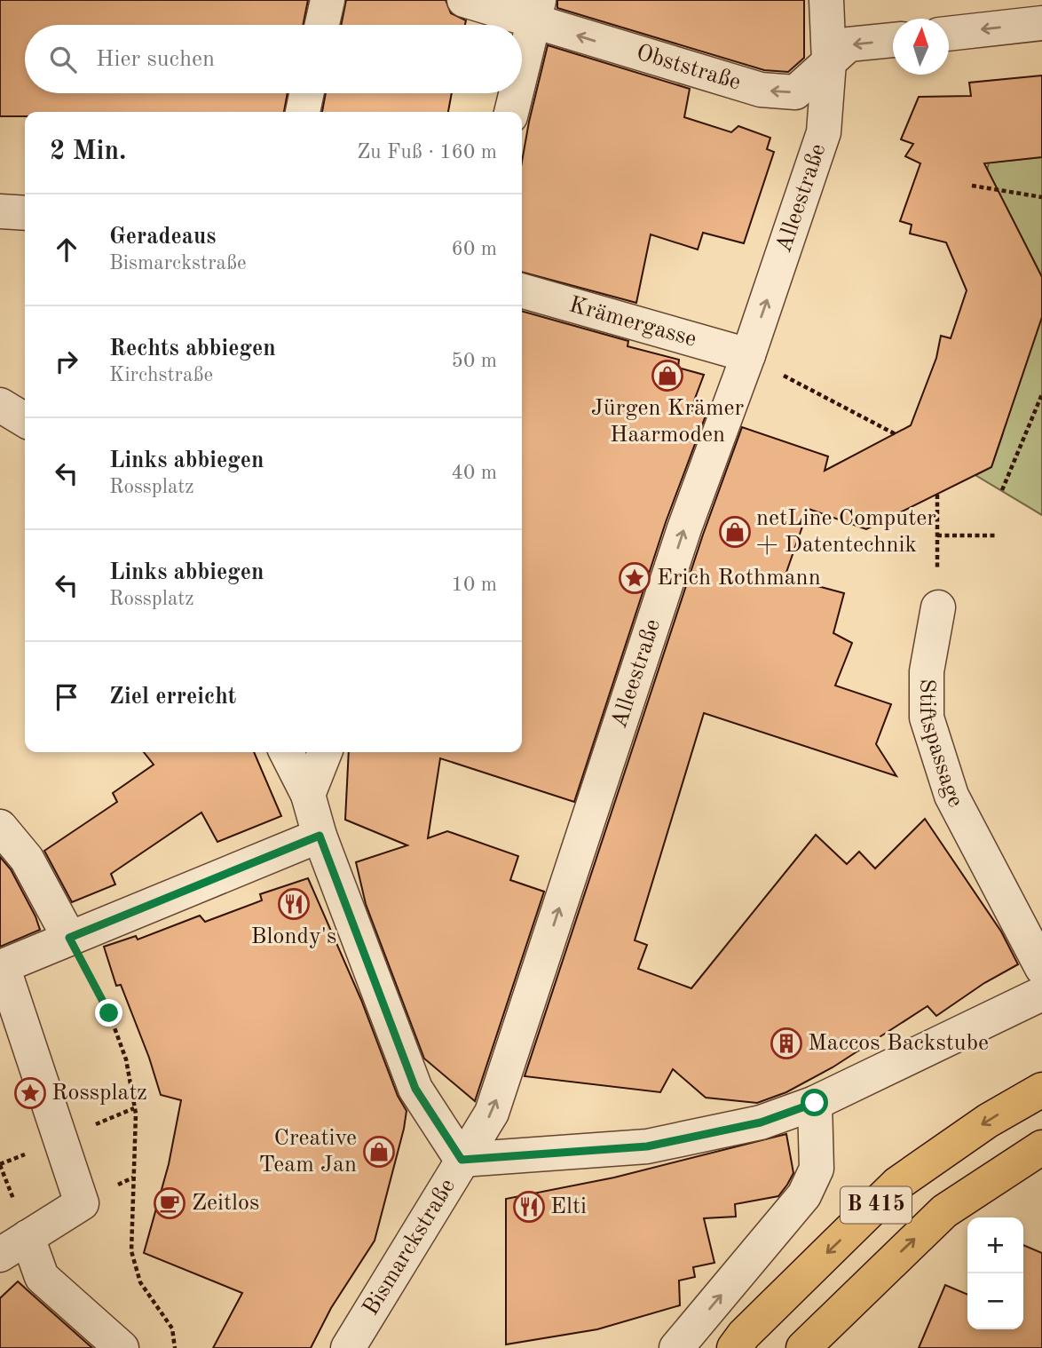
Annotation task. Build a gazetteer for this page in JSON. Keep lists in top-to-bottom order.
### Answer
{
  "streets": {
    "main road": ["B 415"],
    "street": [
      "Obststraße",
      "Alleestraße",
      "Krämergasse",
      "Stiftspassage",
      "Bismarckstraße"
    ]
  },
  "crossings": [
    ["Obststraße", "Alleestraße"],
    ["Alleestraße", "Krämergasse"],
    ["Alleestraße", "Bismarckstraße"]
  ],
  "one_way": ["Obststraße", "Alleestraße"],
  "places": {
    "shop": ["Jürgen Krämer Haarmoden", "netLine Computer + Datentechnik", "Creative Team Jan"],
    "place": ["Erich Rothmann", "Rossplatz"],
    "restaurant": ["Blondy's", "Elti"],
    "building": ["Maccos Backstube"],
    "cafe": ["Zeitlos"]
  },
  "north": "top",
  "page": {
    "search": "Hier suchen",
    "heading": ["2 Min.", "Zu Fuß · 160 m"],
    "list": [
      ["Geradeaus", "Bismarckstraße", "60 m"],
      ["Rechts abbiegen", "Kirchstraße", "50 m"],
      ["Links abbiegen", "Rossplatz", "40 m"],
      ["Links abbiegen", "Rossplatz", "10 m"],
      "Ziel erreicht"
    ],
    "map_buttons": ["+", "−"]
  }
}
